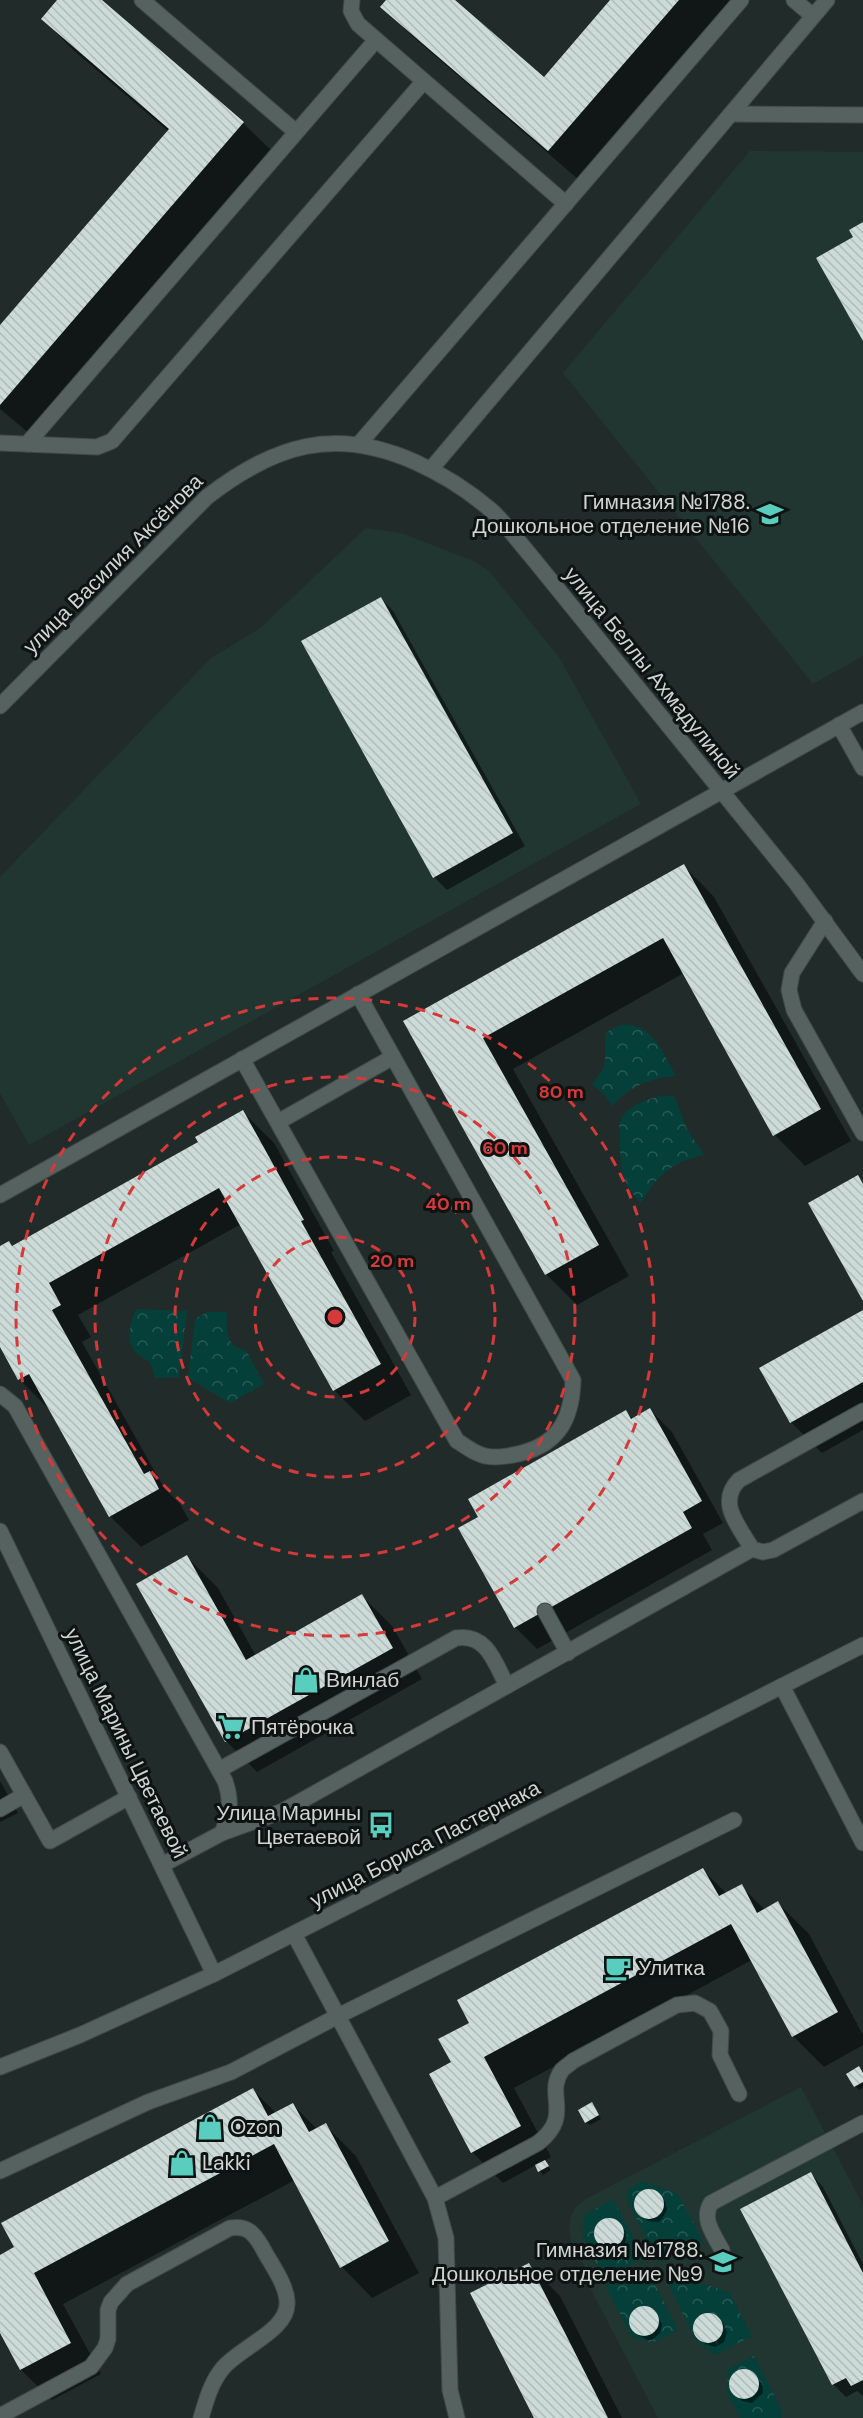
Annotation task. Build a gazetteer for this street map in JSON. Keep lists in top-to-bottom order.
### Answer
{
  "streets": {
    "street": [
      "улица Василия Аксёнова",
      "улица Беллы Ахмадулиной",
      "улица Марины Цветаевой",
      "улица Бориса Пастернака"
    ]
  },
  "crossings": [
    ["улица Василия Аксёнова", "улица Беллы Ахмадулиной"],
    ["улица Марины Цветаевой", "улица Бориса Пастернака"]
  ],
  "places": {
    "school or university": ["Гимназия №1788. Дошкольное отделение №16", "Гимназия №1788. Дошкольное отделение №9"],
    "shop": ["Винлаб", "Ozon", "Lakki"],
    "supermarket": ["Пятёрочка"],
    "bus stop": ["Улица Марины Цветаевой"],
    "cafe": ["Улитка"]
  },
  "rings": [
    "80 m",
    "60 m",
    "40 m",
    "20 m"
  ]
}
